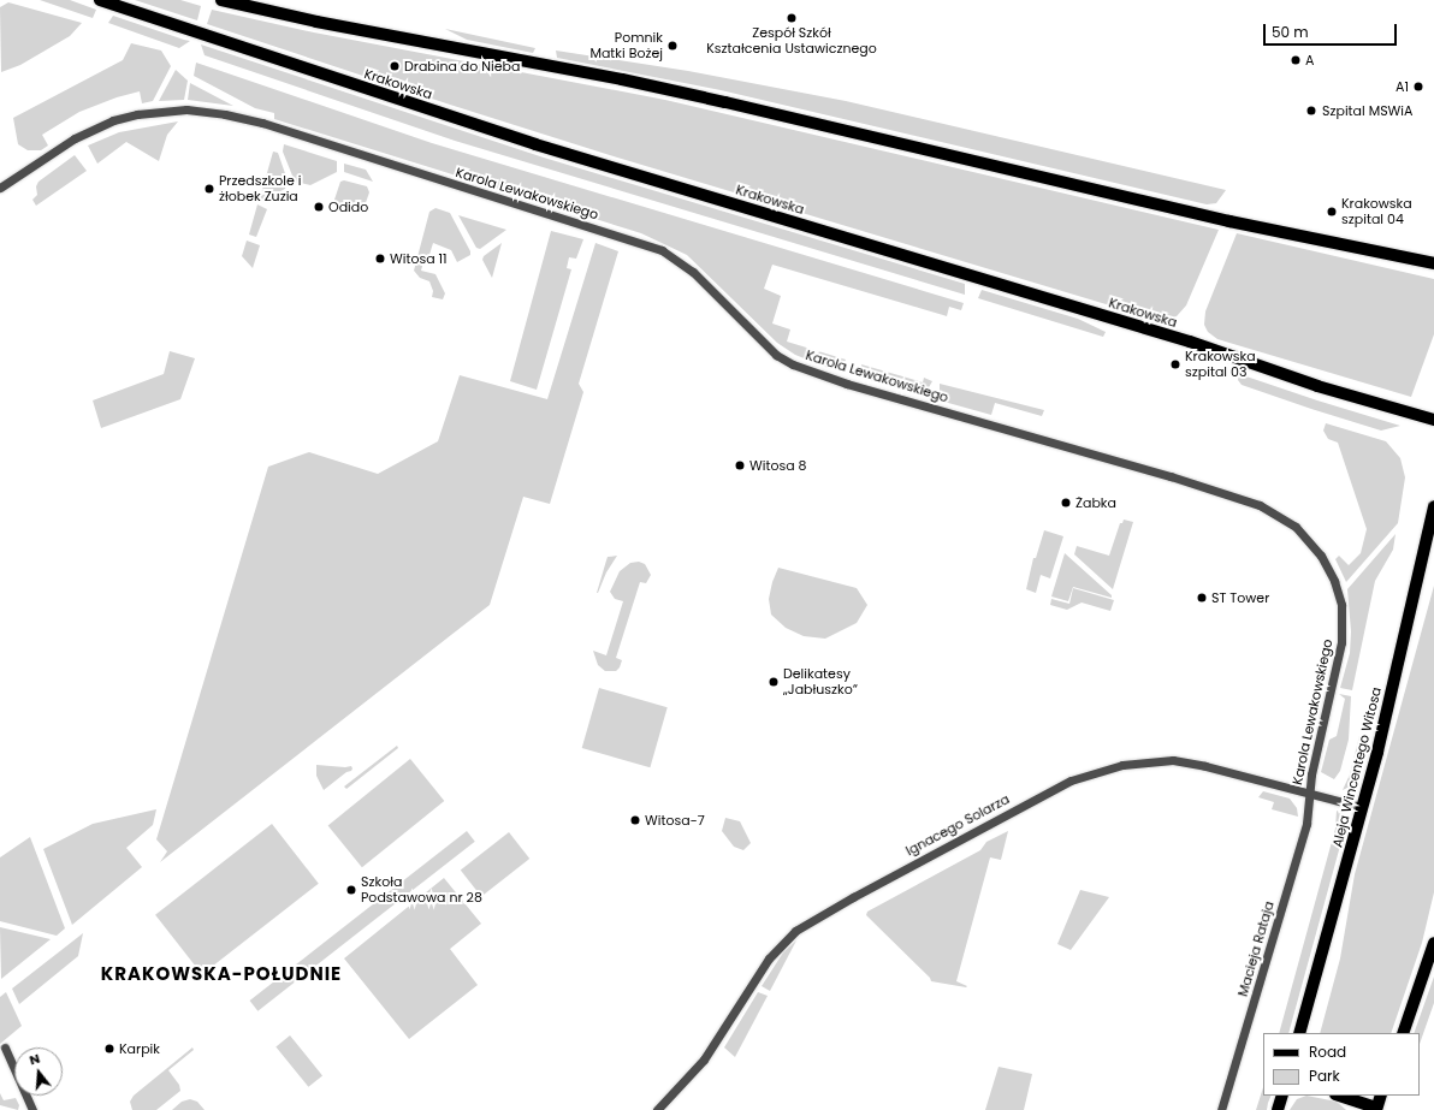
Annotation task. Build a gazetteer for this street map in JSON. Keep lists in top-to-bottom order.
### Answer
{
  "streets": {
    "main road": ["Krakowska", "Aleja Wincentego Witosa"],
    "street": ["Karola Lewakowskiego", "Ignacego Solarza", "Macieja Rataja"]
  },
  "crossings": [
    ["Karola Lewakowskiego", "Ignacego Solarza"],
    ["Karola Lewakowskiego", "Macieja Rataja"],
    ["Aleja Wincentego Witosa", "Ignacego Solarza"],
    ["Ignacego Solarza", "Macieja Rataja"]
  ],
  "districts": ["KRAKOWSKA-POŁUDNIE"],
  "places": [
    "Zespół Szkół Kształcenia Ustawicznego",
    "Pomnik Matki Bożej",
    "A",
    "Drabina do Nieba",
    "A1",
    "Szpital MSWiA",
    "Przedszkole i żłobek Zuzia",
    "Odido",
    "Krakowska szpital 04",
    "Witosa 11",
    "Krakowska szpital 03",
    "Witosa 8",
    "Żabka",
    "ST Tower",
    "Delikatesy „Jabłuszko“",
    "Witosa-7",
    "Szkoła Podstawowa nr 28",
    "Karpik"
  ],
  "legend": ["Road", "Park"],
  "scale_bar": "50 m",
  "north": "top"
}
